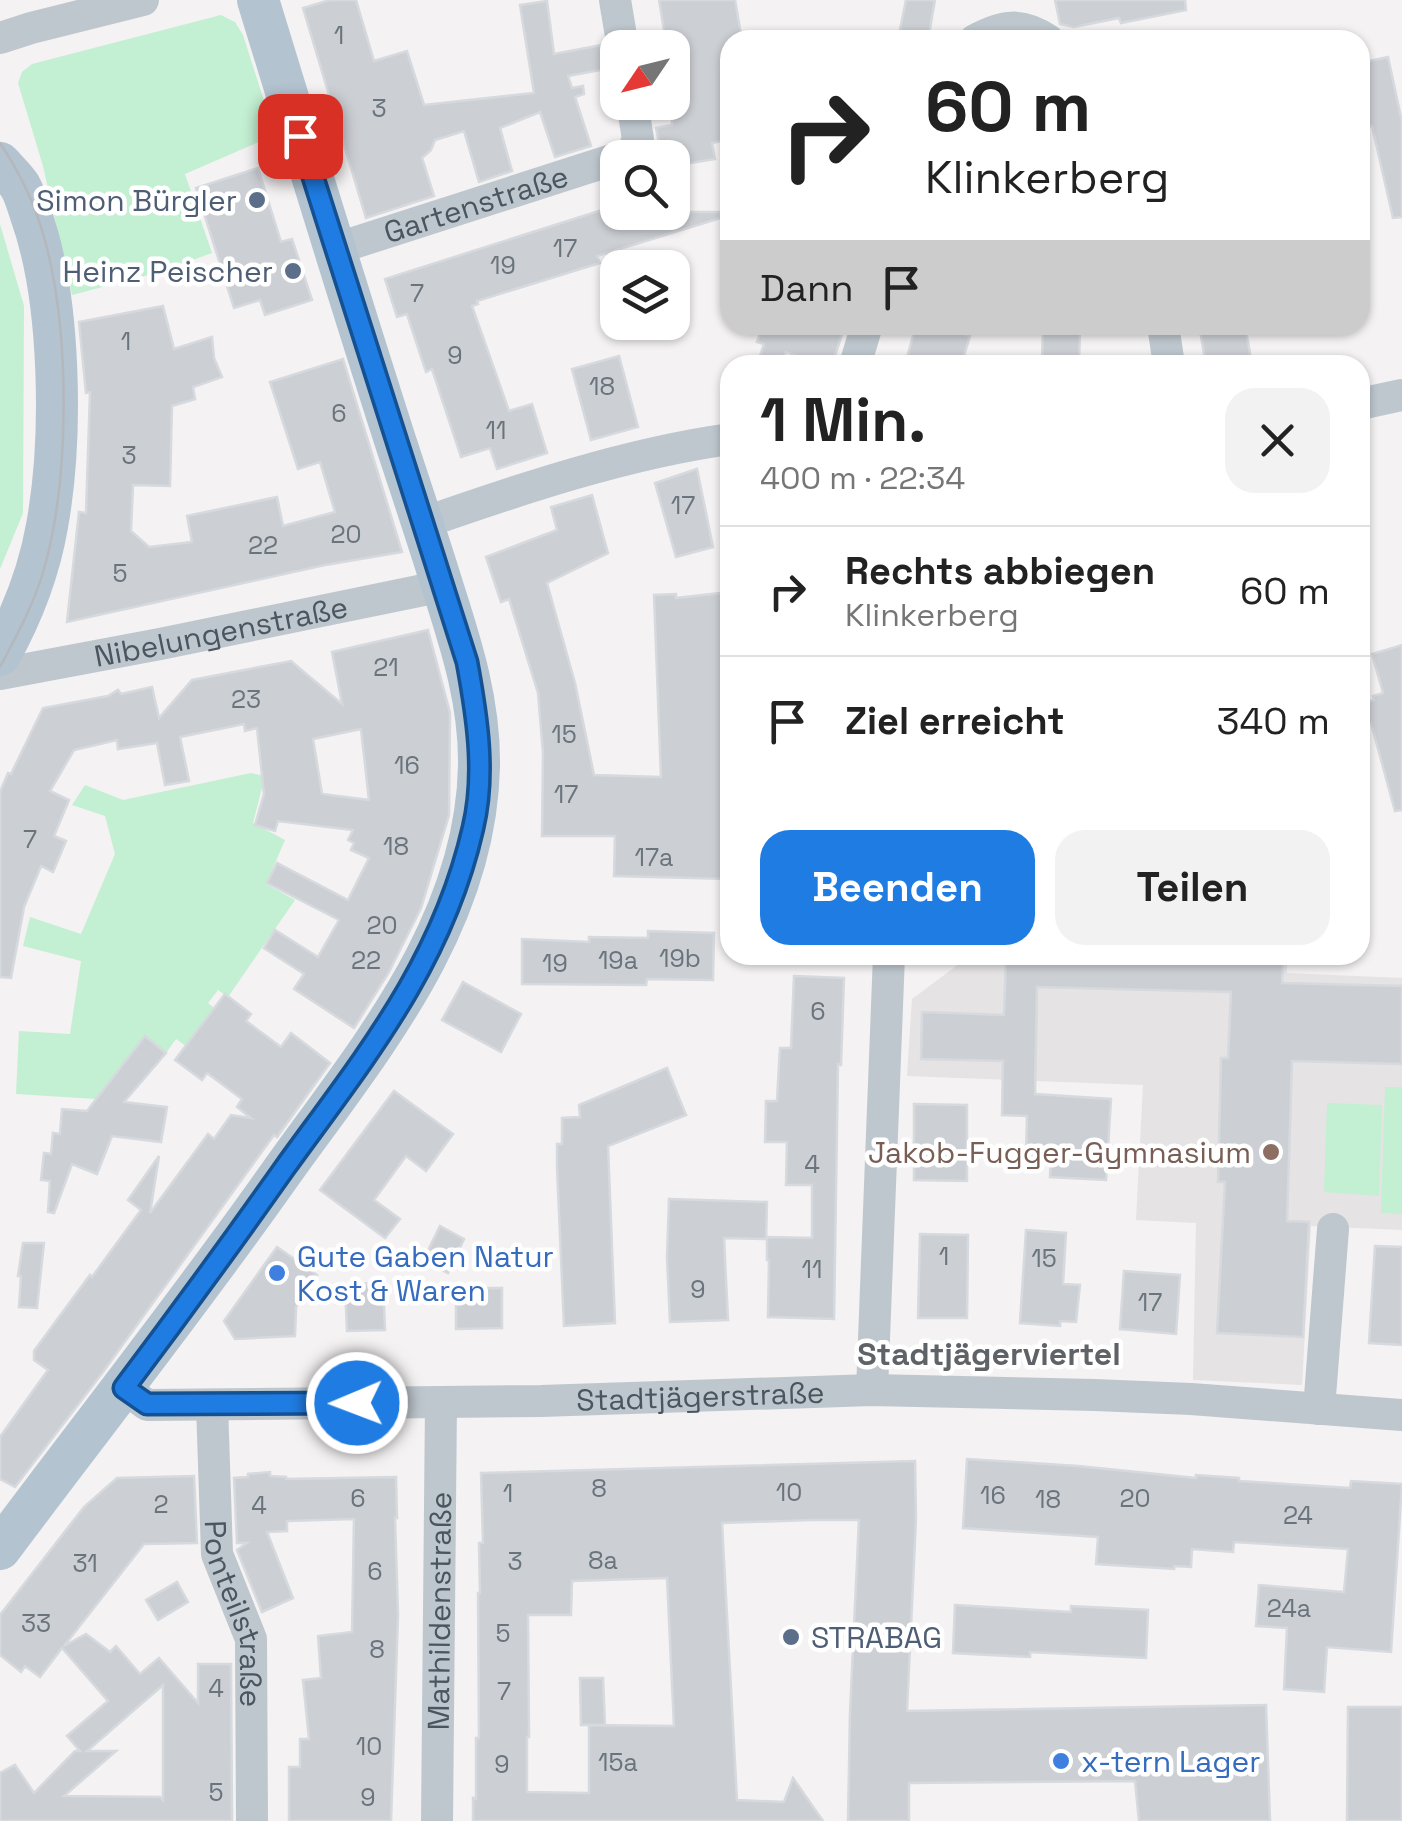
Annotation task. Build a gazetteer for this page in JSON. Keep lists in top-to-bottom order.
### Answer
{
  "streets": {
    "street": [
      "Gartenstraße",
      "Nibelungenstraße",
      "Stadtjägerstraße",
      "Mathildenstraße",
      "Ponteilstraße"
    ]
  },
  "crossings": [
    ["Stadtjägerstraße", "Mathildenstraße"],
    ["Stadtjägerstraße", "Ponteilstraße"]
  ],
  "districts": ["Stadtjägerviertel"],
  "places": [
    "Simon Bürgler",
    "Heinz Peischer",
    "Jakob-Fugger-Gymnasium",
    "Gute Gaben Natur Kost & Waren",
    "STRABAG",
    "x-tern Lager"
  ],
  "house_numbers": [
    "1",
    "3",
    "17",
    "19",
    "7",
    "1",
    "9",
    "18",
    "6",
    "11",
    "3",
    "17",
    "20",
    "22",
    "5",
    "21",
    "23",
    "15",
    "16",
    "17",
    "7",
    "18",
    "17a",
    "20",
    "19b",
    "22",
    "19a",
    "19",
    "6",
    "4",
    "1",
    "15",
    "11",
    "9",
    "17",
    "8",
    "10",
    "1",
    "16",
    "6",
    "20",
    "18",
    "2",
    "4",
    "24",
    "8a",
    "3",
    "31",
    "6",
    "24a",
    "33",
    "5",
    "8",
    "4",
    "7",
    "10",
    "15a",
    "9",
    "5",
    "9"
  ],
  "north": "bottom left",
  "page": {
    "turn": ["60 m", "Klinkerberg"],
    "then": "Dann",
    "heading": ["1 Min.", "400 m · 22:34"],
    "list": [
      {
        "name": "Rechts abbiegen",
        "note": "Klinkerberg",
        "value": "60 m"
      },
      {
        "name": "Ziel erreicht",
        "value": "340 m"
      }
    ],
    "buttons": ["Beenden", "Teilen"]
  }
}
